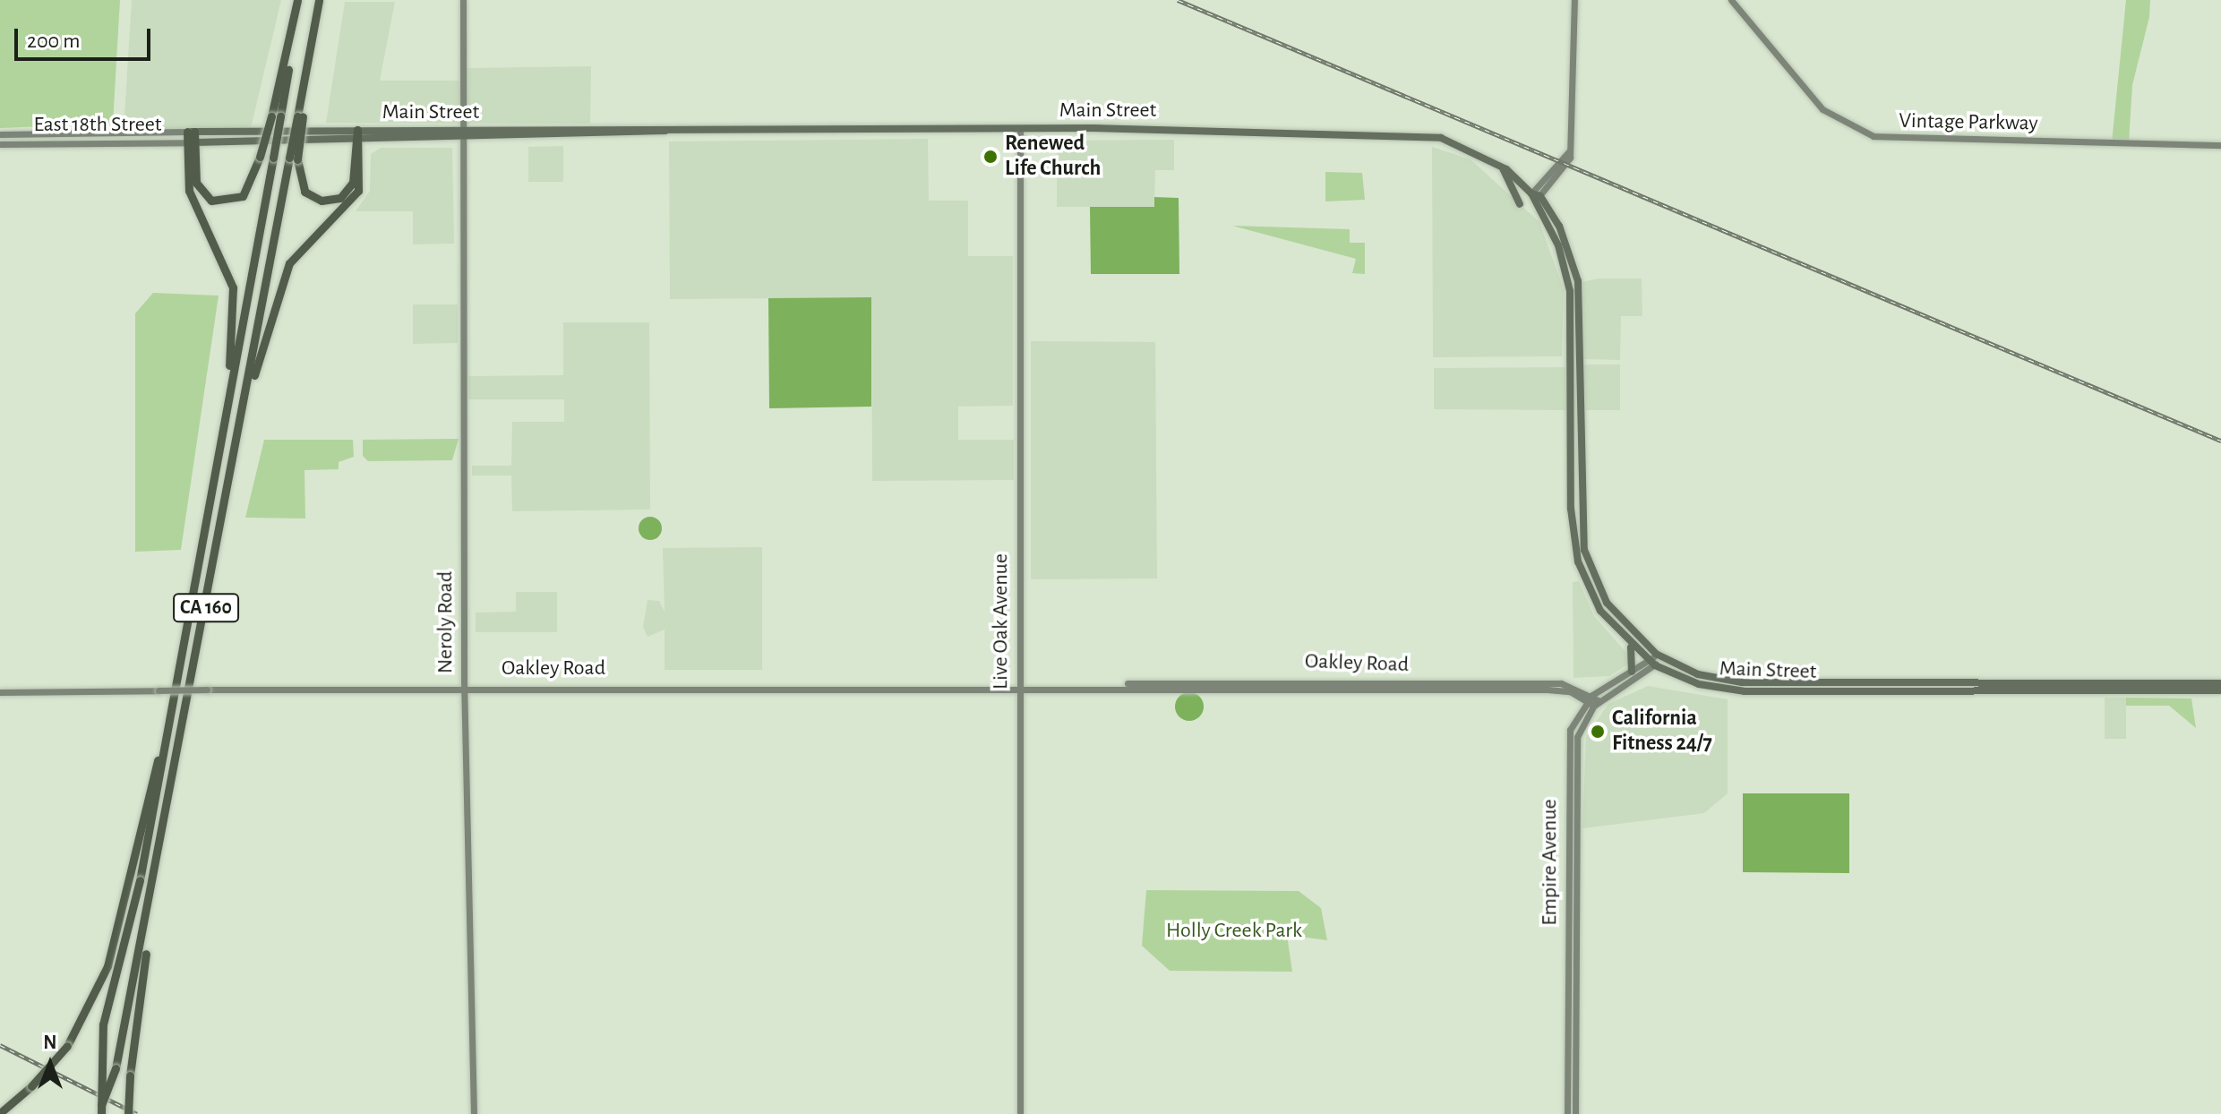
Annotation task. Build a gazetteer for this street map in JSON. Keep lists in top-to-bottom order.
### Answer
{
  "streets": {
    "highway": ["CA 160"],
    "main road": ["Main Street"],
    "street": [
      "Vintage Parkway",
      "East 18th Street",
      "Live Oak Avenue",
      "Neroly Road",
      "Oakley Road",
      "Empire Avenue"
    ]
  },
  "crossings": [
    ["Main Street", "East 18th Street"],
    ["Main Street", "Live Oak Avenue"],
    ["Main Street", "Neroly Road"],
    ["Main Street", "Empire Avenue"],
    ["Live Oak Avenue", "Oakley Road"],
    ["Neroly Road", "Oakley Road"],
    ["Oakley Road", "Empire Avenue"]
  ],
  "parks": ["Holly Creek Park"],
  "places": ["Renewed Life Church", "California Fitness 24/7"],
  "scale_bar": "200 m",
  "north": "top"
}
